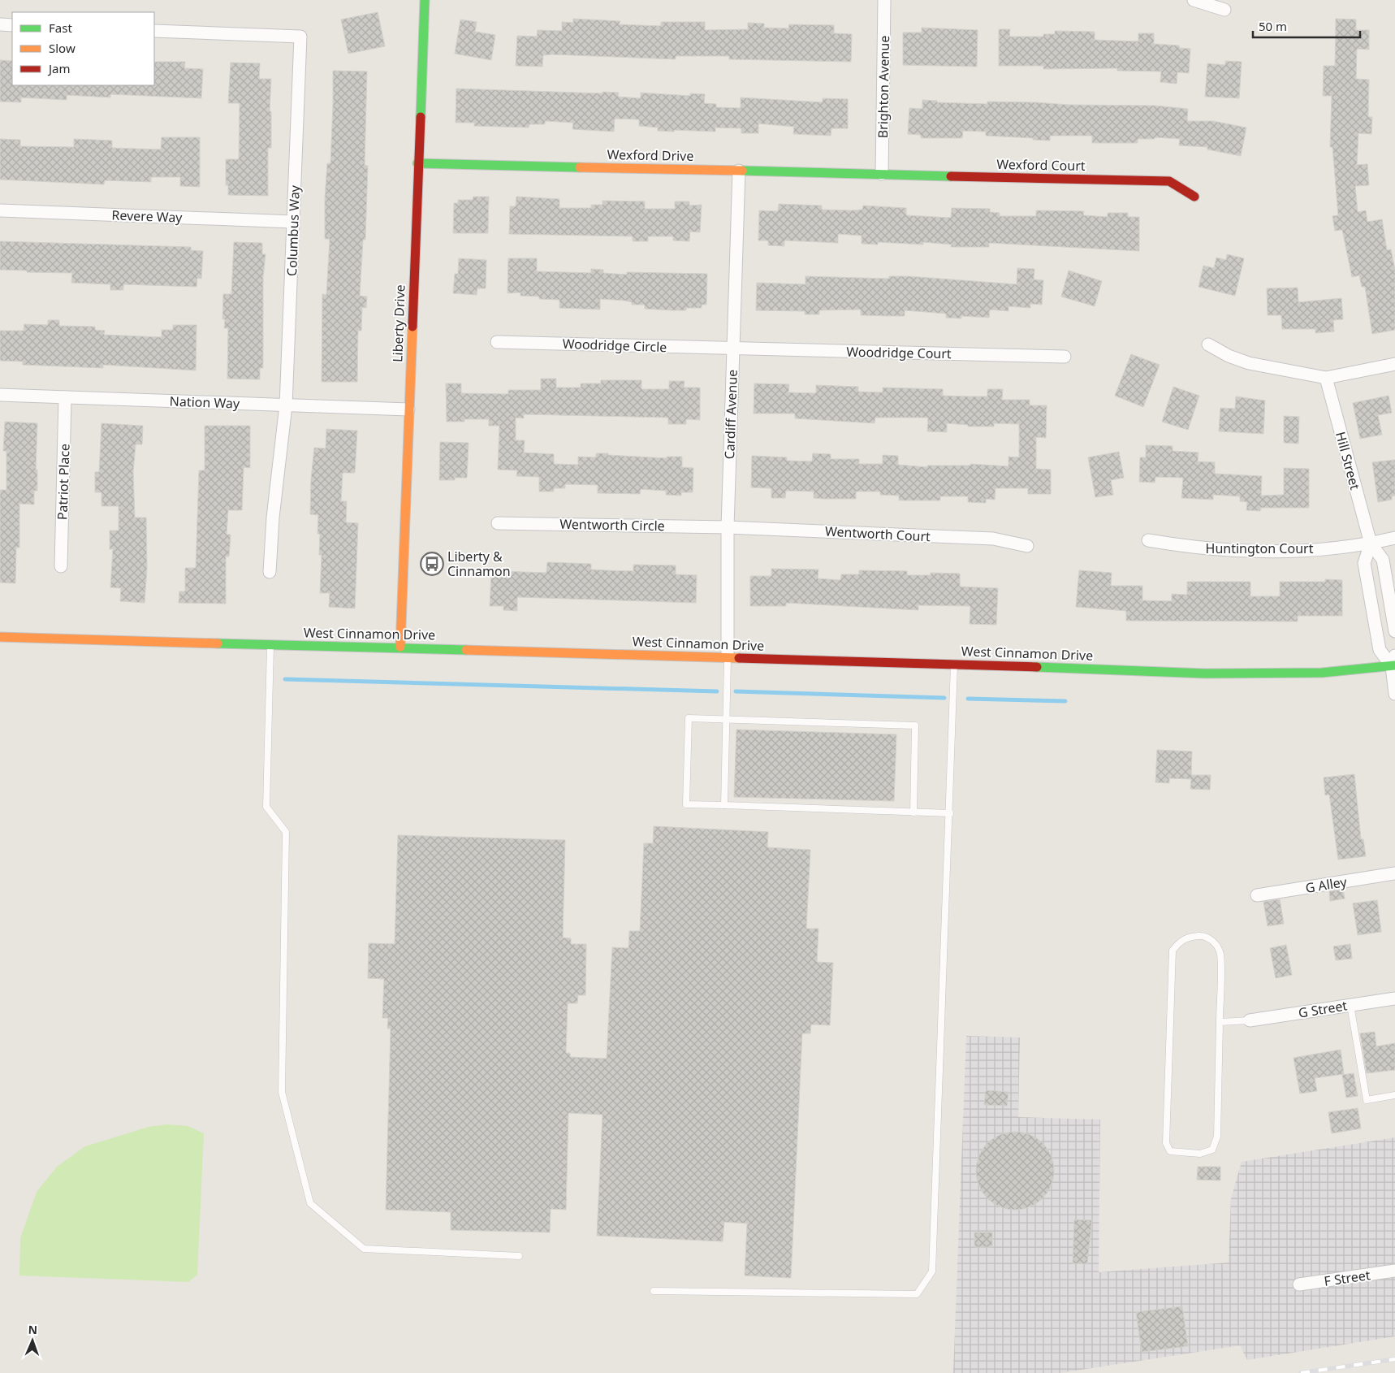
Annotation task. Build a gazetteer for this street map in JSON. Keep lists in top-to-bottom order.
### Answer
{
  "streets": {
    "street": [
      "Brighton Avenue",
      "Wexford Drive",
      "Wexford Court",
      "Revere Way",
      "Columbus Way",
      "Liberty Drive",
      "Woodridge Circle",
      "Woodridge Court",
      "Nation Way",
      "Cardiff Avenue",
      "Hill Street",
      "Patriot Place",
      "Wentworth Circle",
      "Wentworth Court",
      "Huntington Court",
      "West Cinnamon Drive",
      "G Alley",
      "G Street",
      "F Street"
    ]
  },
  "crossings": [
    ["Brighton Avenue", "Wexford Drive"],
    ["Brighton Avenue", "Wexford Court"],
    ["Wexford Drive", "Wexford Court"],
    ["Wexford Drive", "Liberty Drive"],
    ["Wexford Drive", "Cardiff Avenue"],
    ["Revere Way", "Columbus Way"],
    ["Columbus Way", "Nation Way"],
    ["Liberty Drive", "Nation Way"],
    ["Liberty Drive", "West Cinnamon Drive"],
    ["Woodridge Circle", "Woodridge Court"],
    ["Woodridge Circle", "Cardiff Avenue"],
    ["Woodridge Court", "Cardiff Avenue"],
    ["Nation Way", "Patriot Place"],
    ["Cardiff Avenue", "Wentworth Circle"],
    ["Cardiff Avenue", "Wentworth Court"],
    ["Cardiff Avenue", "West Cinnamon Drive"],
    ["Hill Street", "Huntington Court"],
    ["Wentworth Circle", "Wentworth Court"]
  ],
  "places": {
    "bus stop": ["Liberty & Cinnamon"]
  },
  "legend": ["Fast", "Slow", "Jam"],
  "scale_bar": "50 m",
  "north": "top"
}
